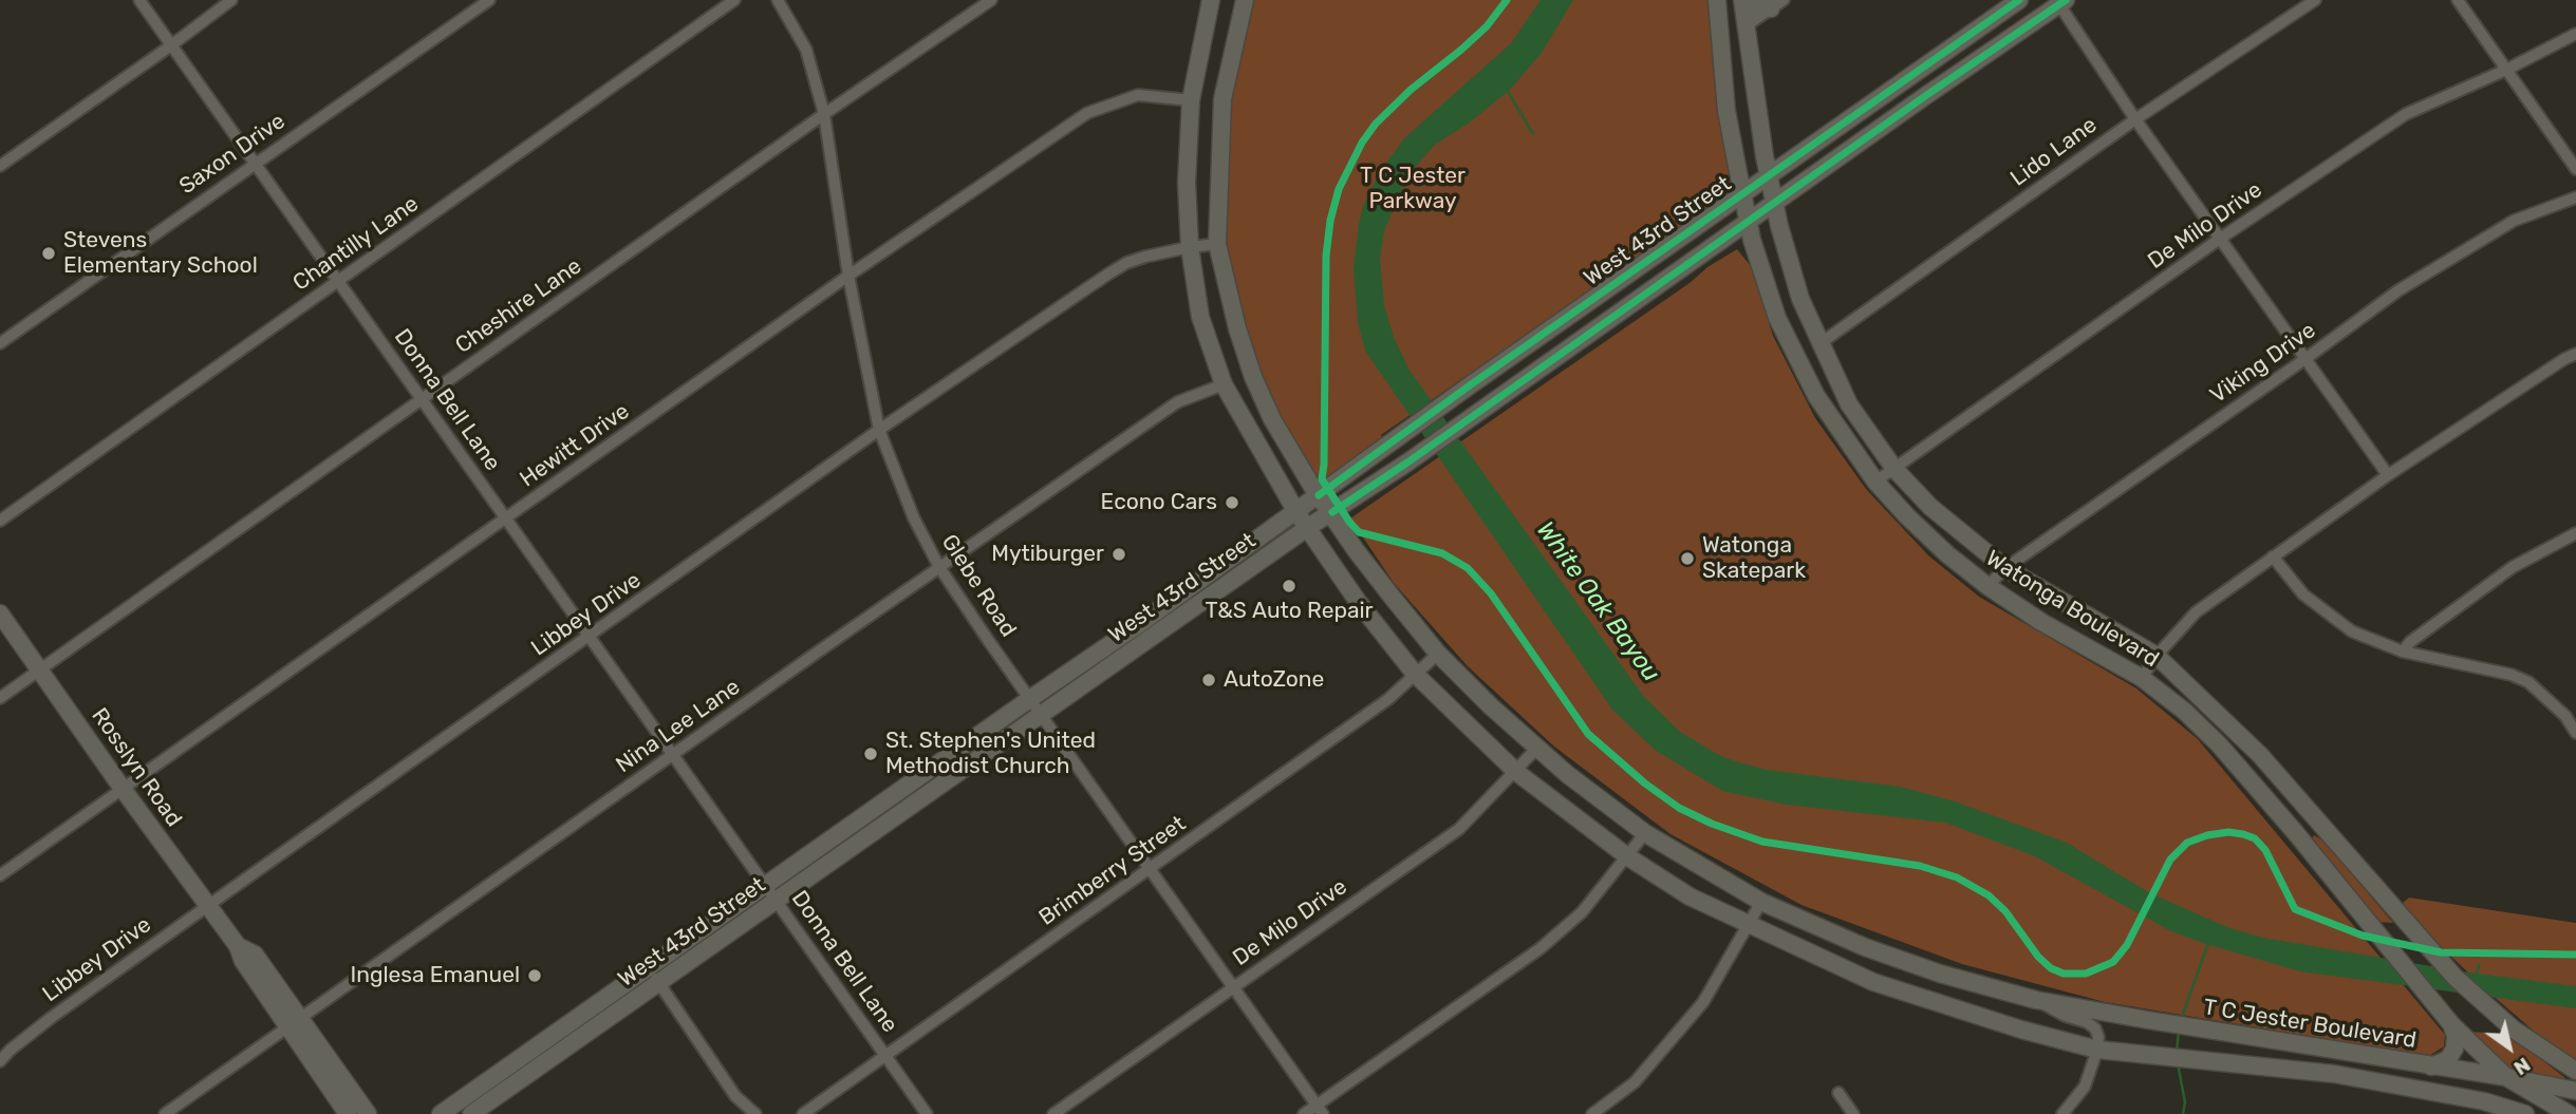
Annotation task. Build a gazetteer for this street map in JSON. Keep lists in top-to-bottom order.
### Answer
{
  "streets": {
    "main road": [
      "West 43rd Street",
      "Watonga Boulevard",
      "Rosslyn Road",
      "T C Jester Boulevard"
    ],
    "street": [
      "Lido Lane",
      "Saxon Drive",
      "De Milo Drive",
      "Chantilly Lane",
      "Cheshire Lane",
      "Viking Drive",
      "Donna Bell Lane",
      "Hewitt Drive",
      "Glebe Road",
      "Libbey Drive",
      "Nina Lee Lane",
      "Brimberry Street"
    ]
  },
  "crossings": [
    ["Lido Lane", "Watonga Boulevard"],
    ["Saxon Drive", "Donna Bell Lane"],
    ["De Milo Drive", "Glebe Road"],
    ["De Milo Drive", "Watonga Boulevard"],
    ["De Milo Drive", "T C Jester Boulevard"],
    ["West 43rd Street", "Donna Bell Lane"],
    ["West 43rd Street", "Glebe Road"],
    ["West 43rd Street", "Watonga Boulevard"],
    ["West 43rd Street", "T C Jester Boulevard"],
    ["Chantilly Lane", "Donna Bell Lane"],
    ["Cheshire Lane", "Donna Bell Lane"],
    ["Cheshire Lane", "Glebe Road"],
    ["Cheshire Lane", "Rosslyn Road"],
    ["Viking Drive", "Watonga Boulevard"],
    ["Donna Bell Lane", "Hewitt Drive"],
    ["Donna Bell Lane", "Libbey Drive"],
    ["Donna Bell Lane", "Nina Lee Lane"],
    ["Donna Bell Lane", "Brimberry Street"],
    ["Hewitt Drive", "Glebe Road"],
    ["Hewitt Drive", "Rosslyn Road"],
    ["Hewitt Drive", "T C Jester Boulevard"],
    ["Glebe Road", "Libbey Drive"],
    ["Glebe Road", "Nina Lee Lane"],
    ["Glebe Road", "Brimberry Street"],
    ["Watonga Boulevard", "T C Jester Boulevard"],
    ["Libbey Drive", "Rosslyn Road"],
    ["Libbey Drive", "T C Jester Boulevard"],
    ["Nina Lee Lane", "Rosslyn Road"],
    ["Nina Lee Lane", "T C Jester Boulevard"],
    ["Brimberry Street", "T C Jester Boulevard"]
  ],
  "water": ["White Oak Bayou"],
  "parks": ["T C Jester Parkway"],
  "places": [
    "Stevens Elementary School",
    "Econo Cars",
    "Mytiburger",
    "Watonga Skatepark",
    "T&S Auto Repair",
    "AutoZone",
    "St. Stephen's United Methodist Church",
    "Inglesa Emanuel"
  ],
  "north": "bottom right"
}
